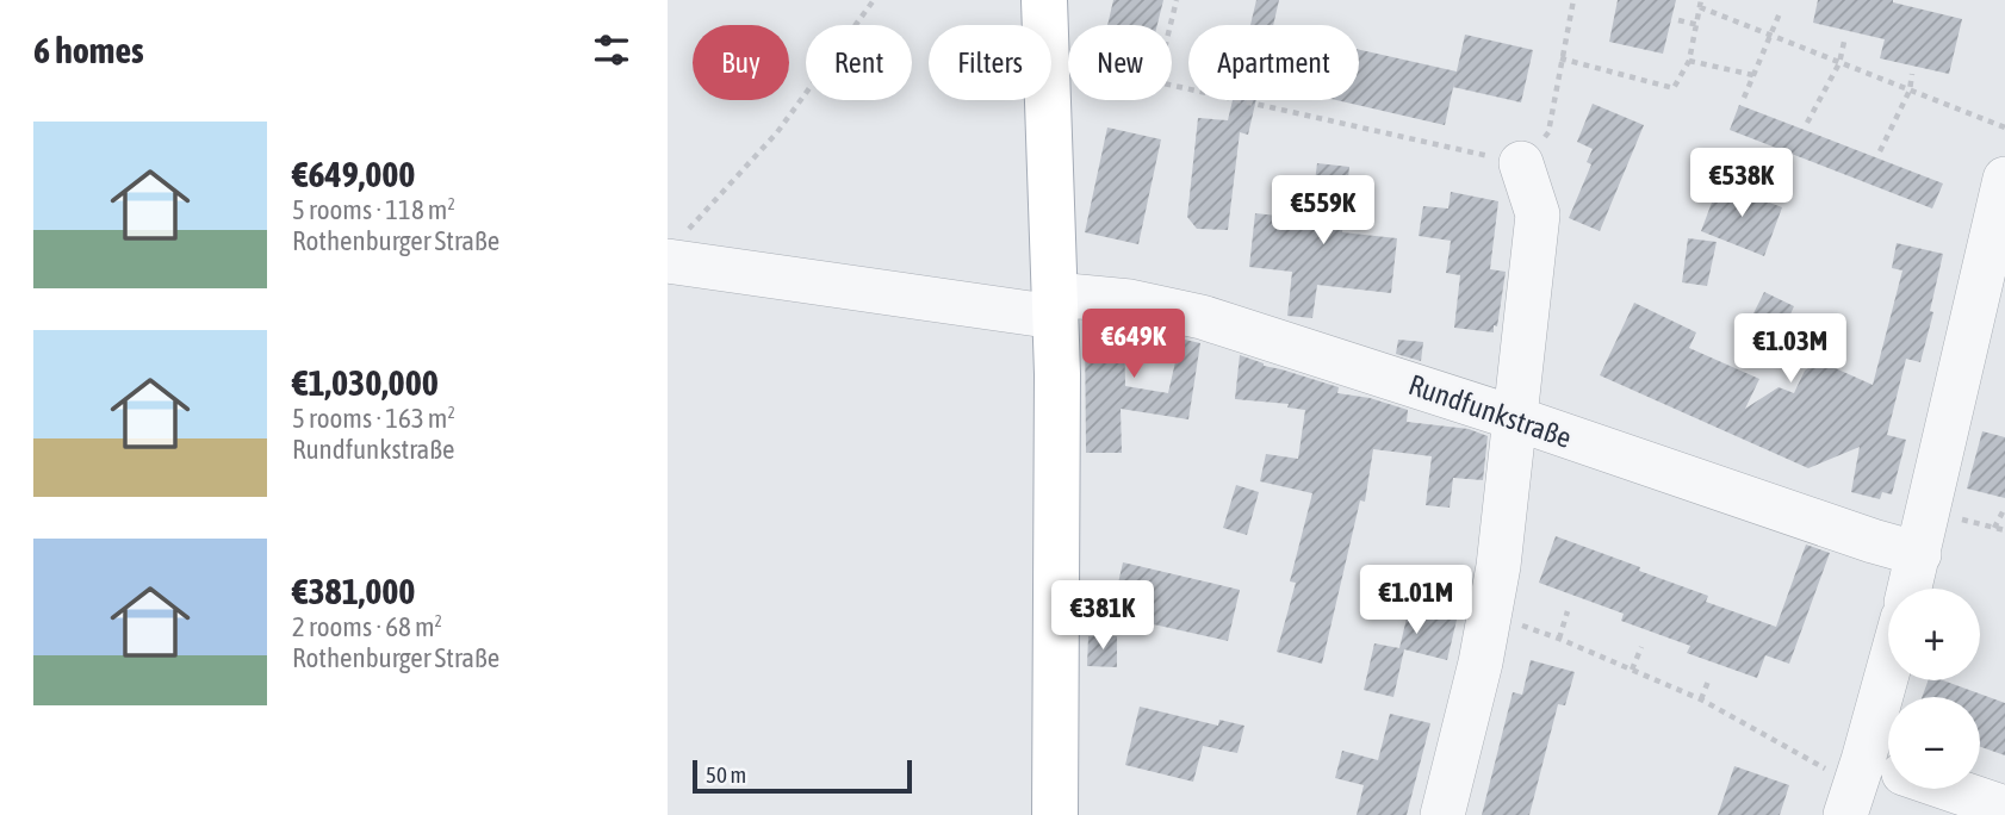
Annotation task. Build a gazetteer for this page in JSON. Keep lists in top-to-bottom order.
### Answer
{
  "streets": {
    "street": ["Rundfunkstraße"]
  },
  "scale_bar": "50 m",
  "page": {
    "heading": "6 homes",
    "chip": [
      "Buy",
      "Rent",
      "Filters",
      "New",
      "Apartment"
    ],
    "list": [
      {
        "name": "€649,000",
        "note": "5 rooms · 118 m² · Rothenburger Straße"
      },
      {
        "name": "€1,030,000",
        "note": "5 rooms · 163 m² · Rundfunkstraße"
      },
      {
        "name": "€381,000",
        "note": "2 rooms · 68 m² · Rothenburger Straße"
      }
    ],
    "price": [
      "€538K",
      "€559K",
      "€649K",
      "€1.03M",
      "€1.01M",
      "€381K"
    ],
    "map_buttons": ["+", "−"],
    "scale": "50 m"
  }
}
